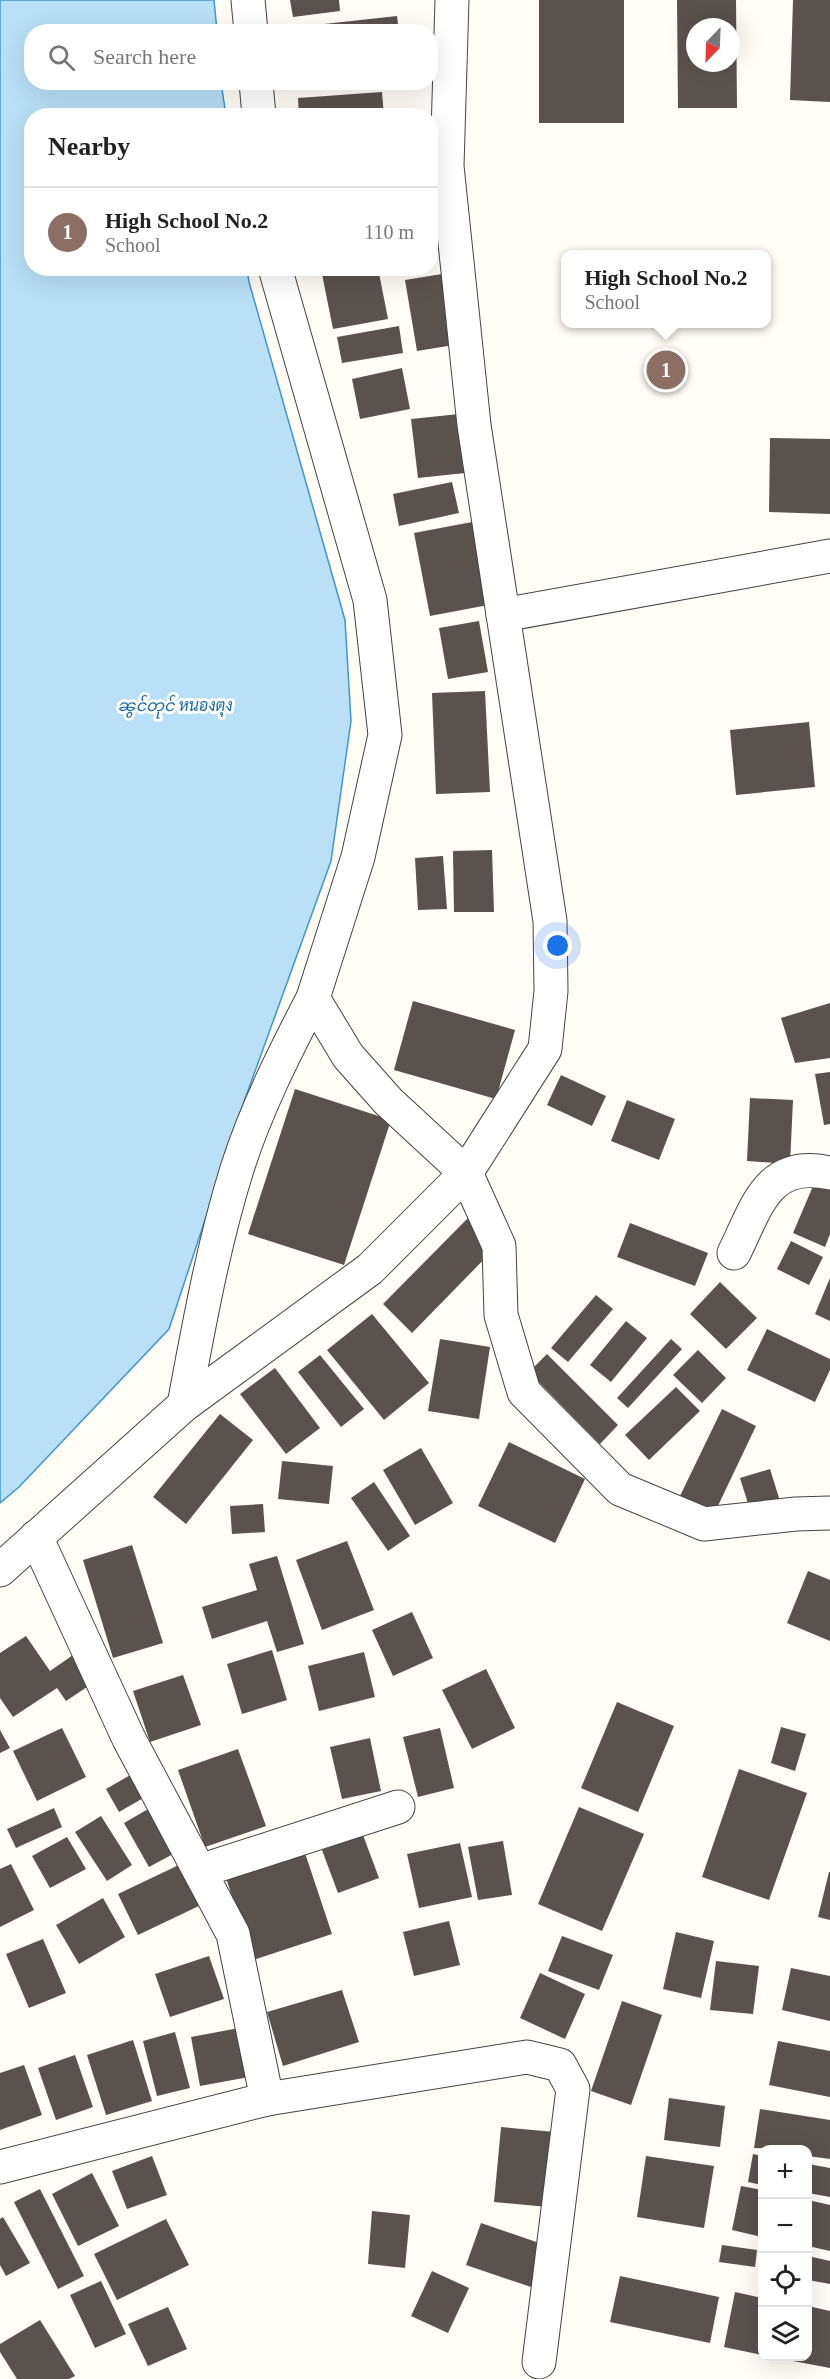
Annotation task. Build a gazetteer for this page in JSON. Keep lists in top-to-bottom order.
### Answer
{
  "water": ["ၼွင်တုင် หนองตุง"],
  "north": "bottom left",
  "page": {
    "search": "Search here",
    "heading": "Nearby",
    "list": [
      {
        "mark": "1",
        "name": "High School No.2",
        "note": "School",
        "value": "110 m"
      }
    ],
    "popup": ["High School No.2", "School"],
    "pins": "1",
    "map_buttons": ["+", "−"]
  }
}
